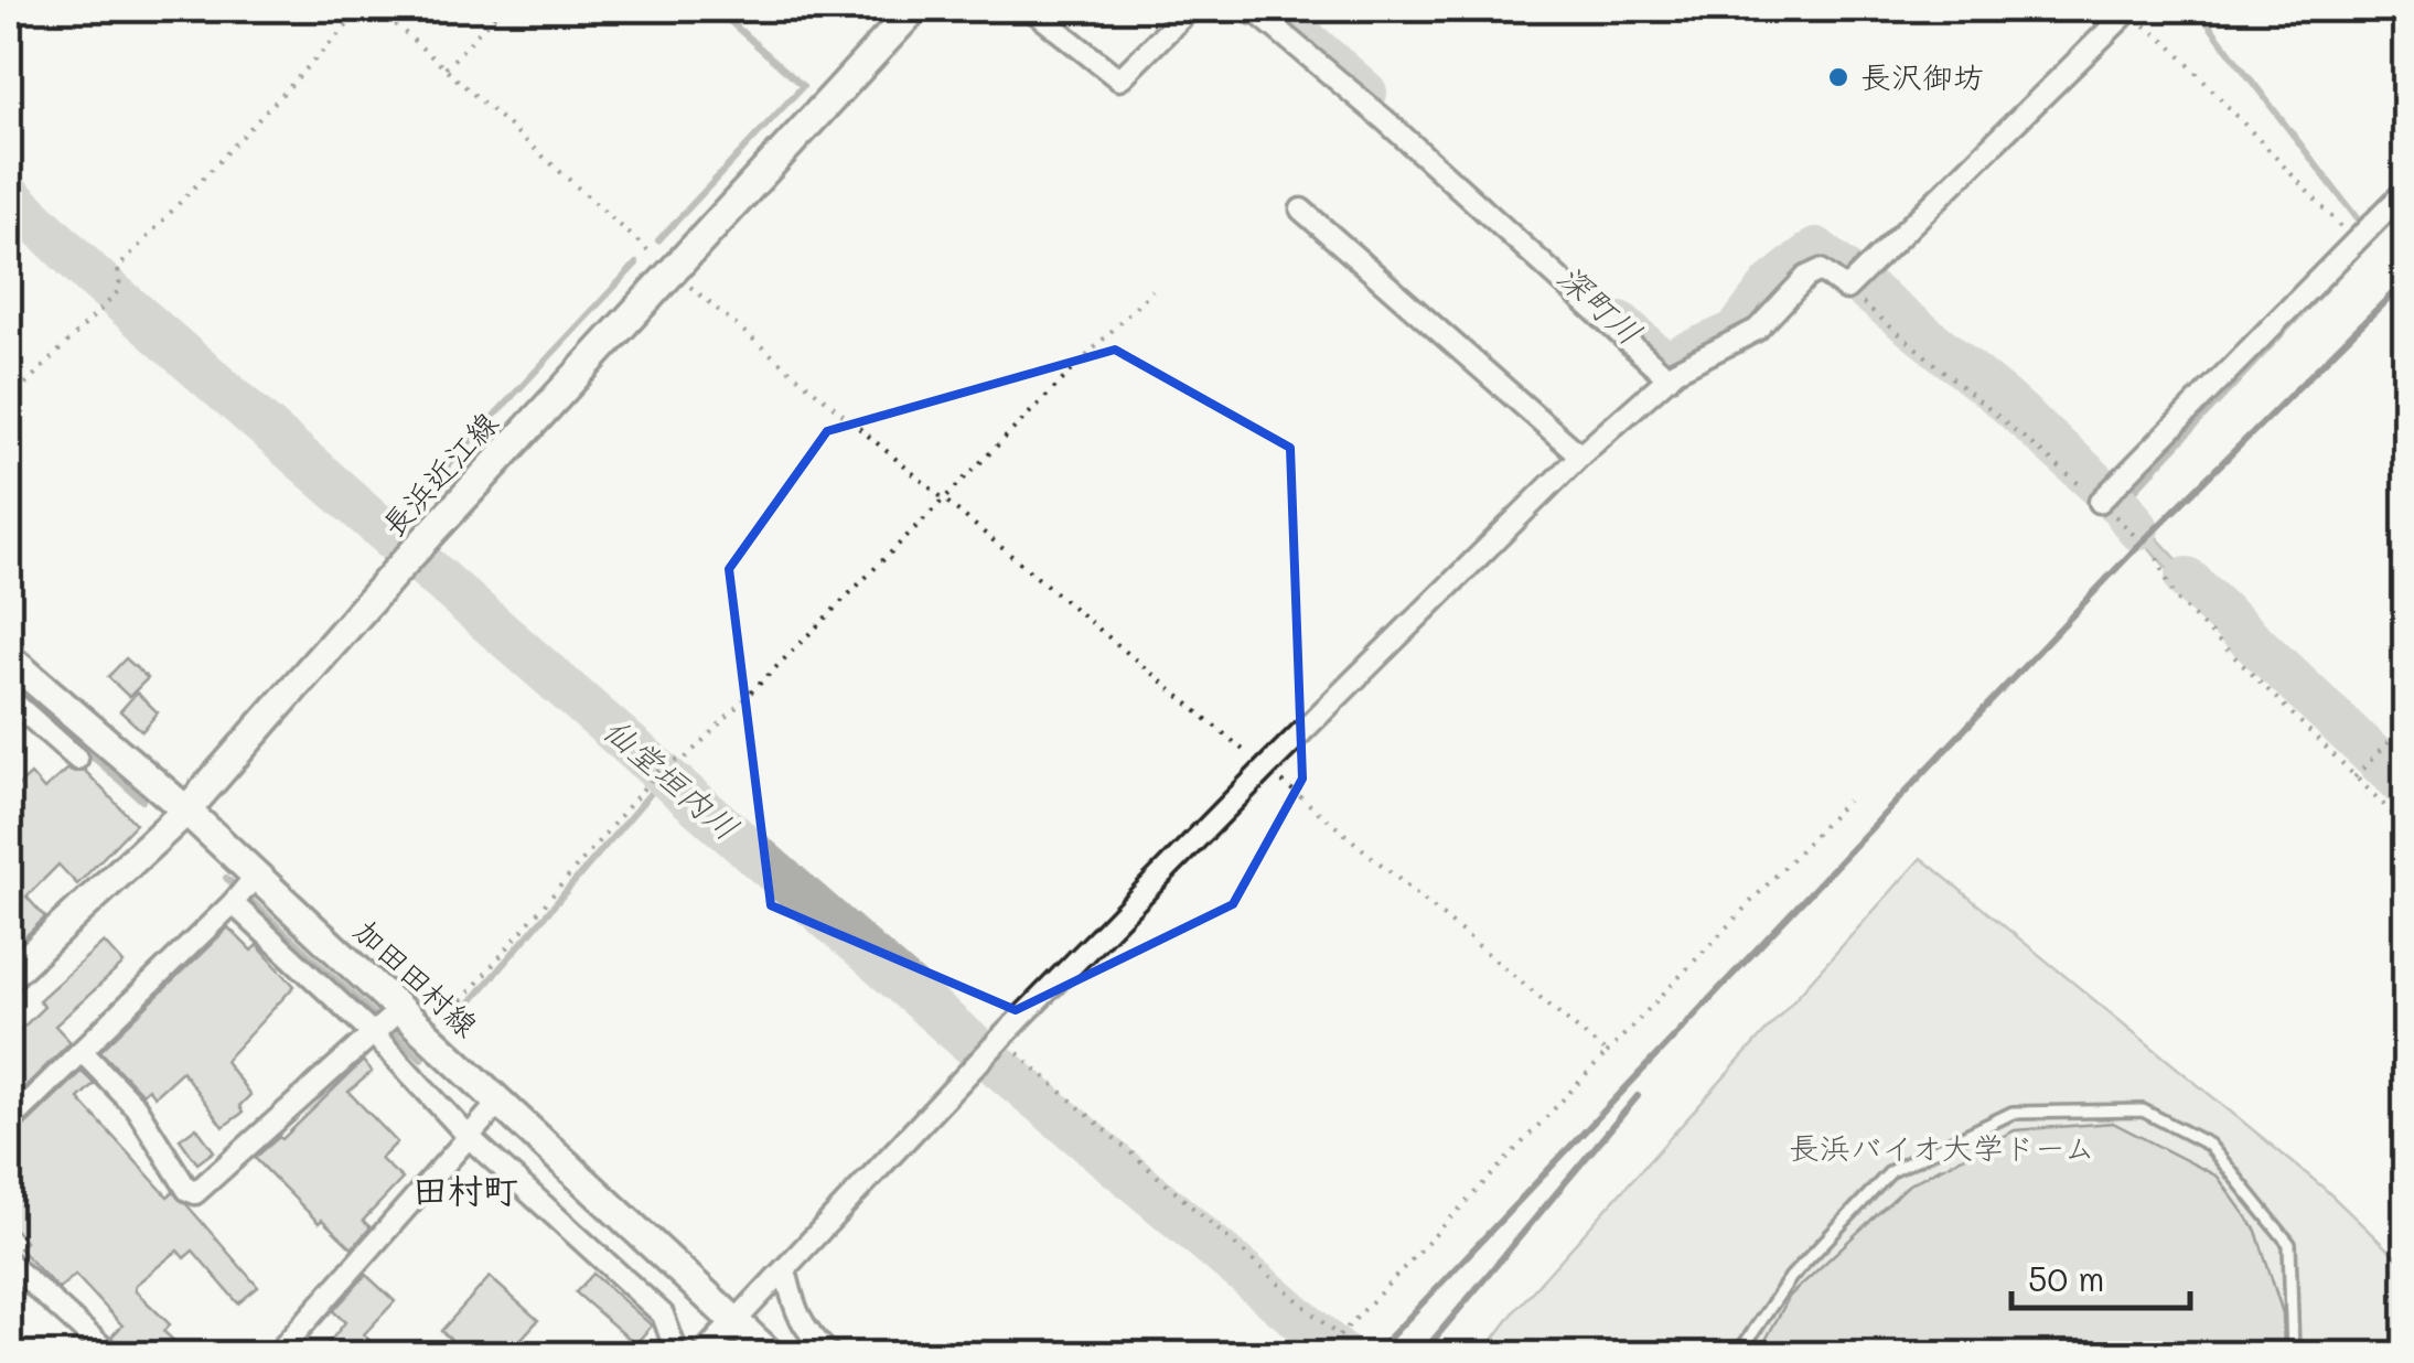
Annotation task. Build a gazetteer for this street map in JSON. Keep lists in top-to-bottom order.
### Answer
{
  "streets": {
    "main road": ["長浜近江線", "加田田村線"]
  },
  "crossings": [
    ["長浜近江線", "加田田村線"]
  ],
  "districts": ["田村町"],
  "water": ["深町川", "仙堂垣内川"],
  "parks": ["長浜バイオ大学ドーム"],
  "places": ["長沢御坊"],
  "scale_bar": "50 m"
}
